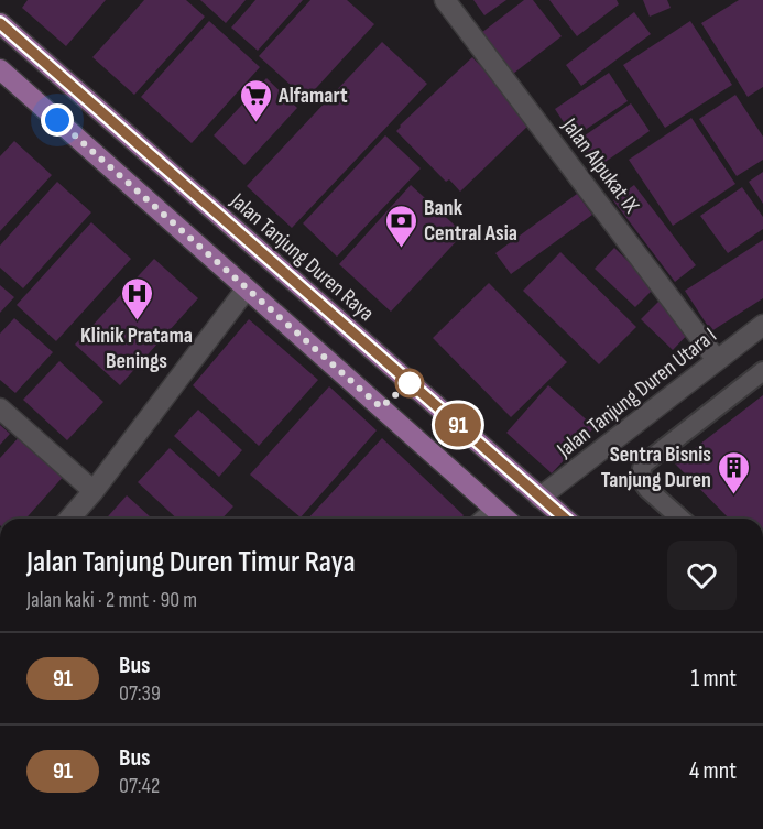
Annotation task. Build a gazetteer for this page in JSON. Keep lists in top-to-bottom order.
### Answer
{
  "streets": {
    "main road": ["Jalan Tanjung Duren Raya"],
    "street": ["Jalan Alpukat IX", "Jalan Tanjung Duren Utara I"]
  },
  "crossings": [
    ["Jalan Alpukat IX", "Jalan Tanjung Duren Utara I"],
    ["Jalan Tanjung Duren Raya", "Jalan Tanjung Duren Utara I"]
  ],
  "places": {
    "supermarket": ["Alfamart"],
    "bank": ["Bank Central Asia"],
    "hospital": ["Klinik Pratama Benings"],
    "building": ["Sentra Bisnis Tanjung Duren"]
  },
  "lines": ["bus line 91"],
  "page": {
    "on_map": "91",
    "heading": ["Jalan Tanjung Duren Timur Raya", "Jalan kaki · 2 mnt · 90 m"],
    "list": [
      {
        "mark": "91",
        "name": "Bus",
        "note": "07:39",
        "value": "1 mnt"
      },
      {
        "mark": "91",
        "name": "Bus",
        "note": "07:42",
        "value": "4 mnt"
      }
    ]
  }
}
